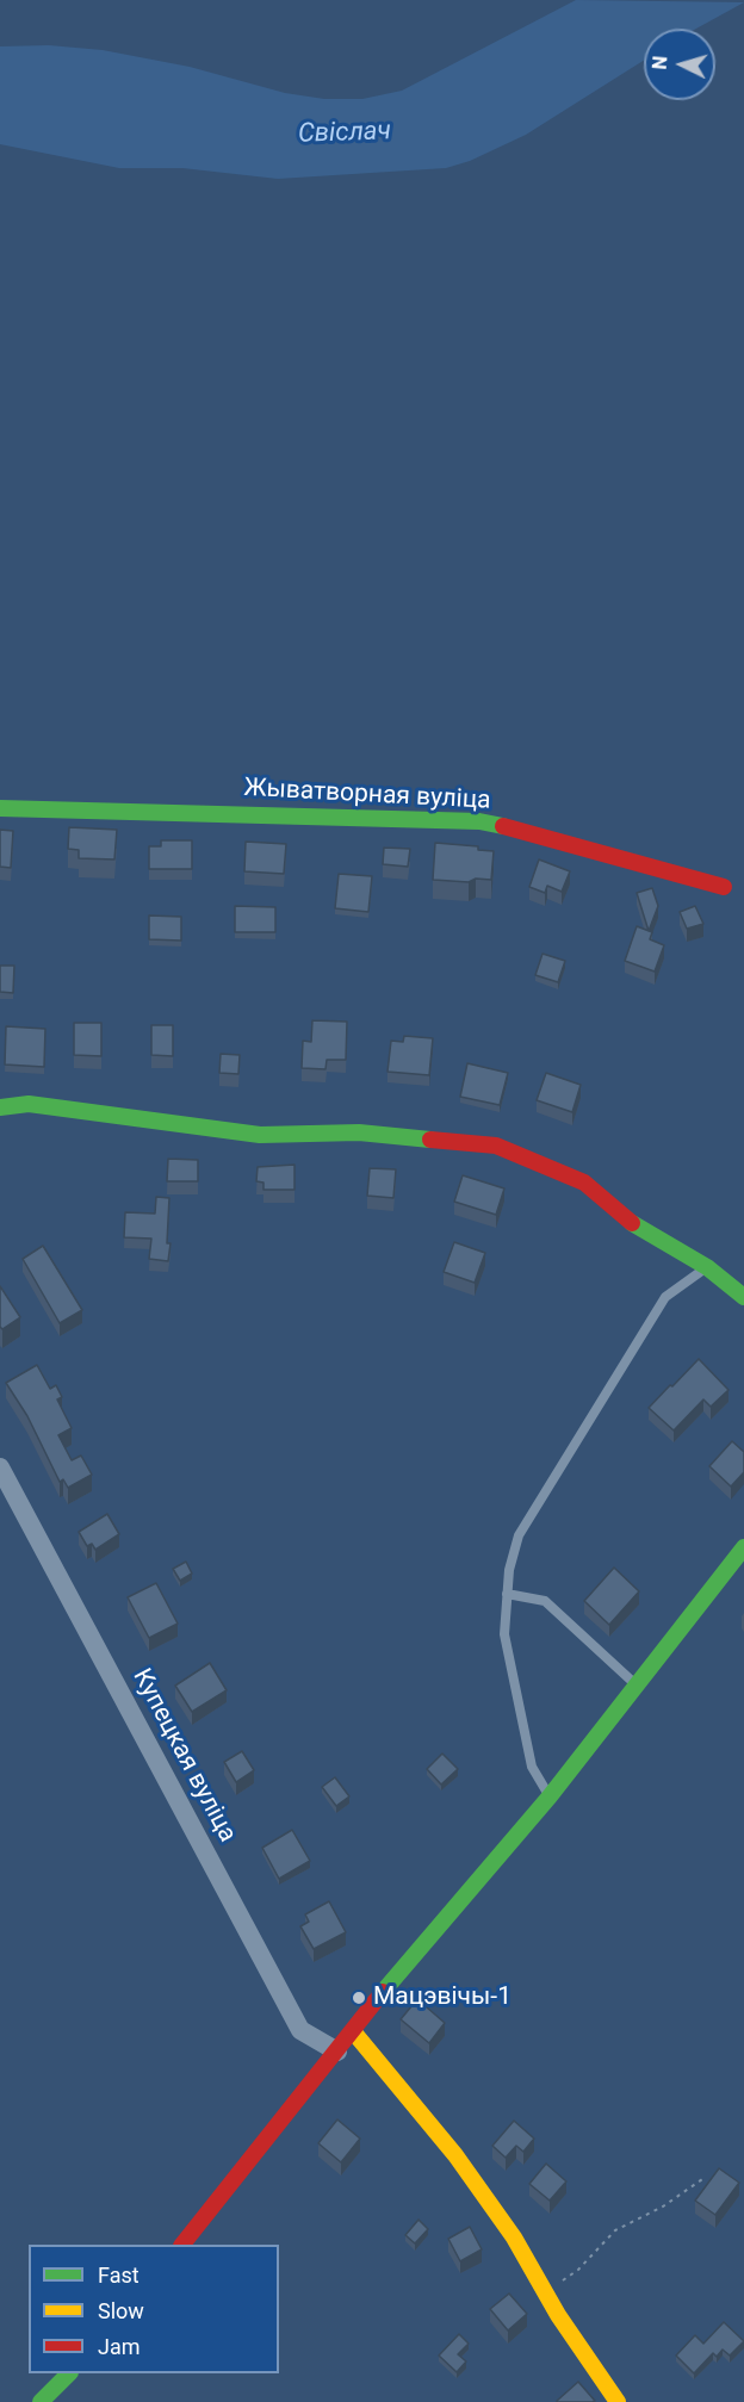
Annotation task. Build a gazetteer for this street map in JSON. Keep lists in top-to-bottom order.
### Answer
{
  "streets": {
    "street": ["Жыватворная вуліца", "Купецкая вуліца"]
  },
  "water": ["Свіслач"],
  "places": ["Мацэвічы-1"],
  "legend": ["Fast", "Slow", "Jam"],
  "north": "left"
}
